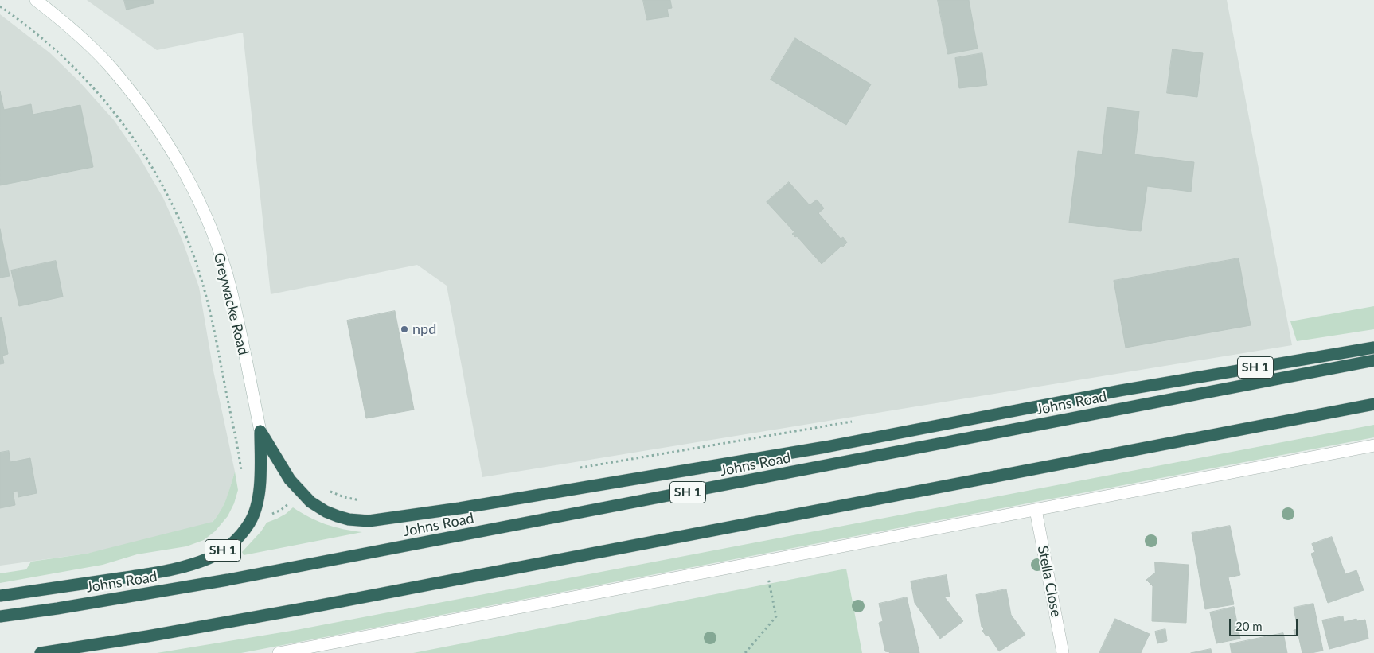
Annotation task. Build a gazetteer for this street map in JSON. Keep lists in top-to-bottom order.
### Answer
{
  "streets": {
    "highway": ["SH 1", "Johns Road"],
    "street": ["Greywacke Road", "Stella Close"]
  },
  "crossings": [
    ["Greywacke Road", "SH 1"]
  ],
  "places": ["npd"],
  "scale_bar": "20 m"
}
